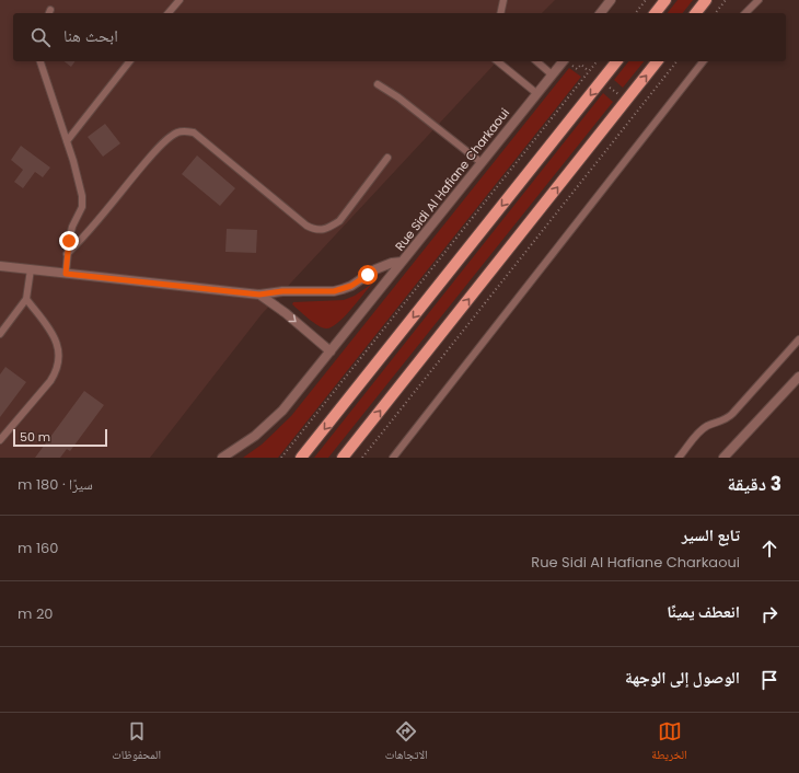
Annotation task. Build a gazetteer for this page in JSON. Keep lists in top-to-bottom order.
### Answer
{
  "streets": {
    "street": ["Rue Sidi Al Hafiane Charkaoui"]
  },
  "scale_bar": "50 m",
  "page": {
    "search": "ابحث هنا",
    "scale": "50 m",
    "heading": ["3 دقيقة", "سيرًا · 180 m"],
    "list": [
      ["تابع السير", "Rue Sidi Al Hafiane Charkaoui", "160 m"],
      ["انعطف يمينًا", "20 m"],
      "الوصول إلى الوجهة"
    ],
    "nav": ["الخريطة", "الاتجاهات", "المحفوظات"]
  }
}
